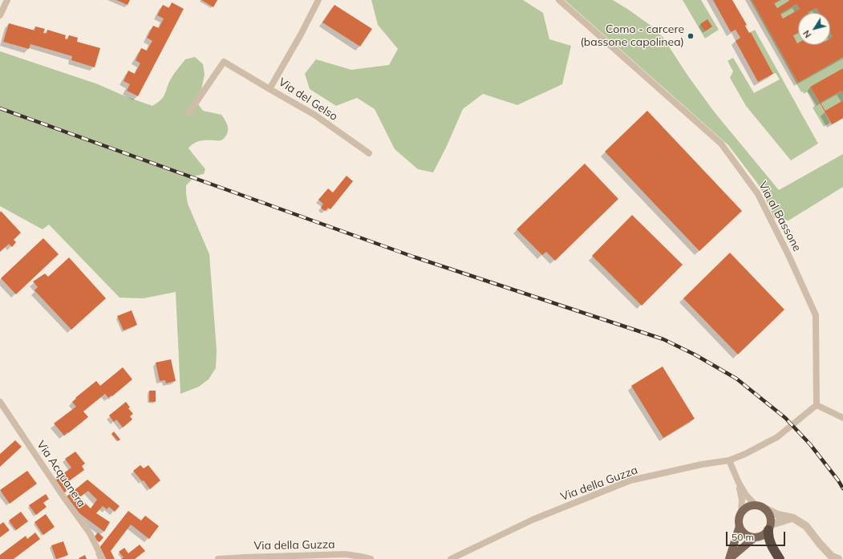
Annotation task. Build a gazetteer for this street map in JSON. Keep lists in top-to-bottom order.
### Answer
{
  "streets": {
    "street": [
      "Via del Gelso",
      "Via al Bassone",
      "Via Acquanera",
      "Via della Guzza"
    ]
  },
  "crossings": [
    ["Via al Bassone", "Via della Guzza"]
  ],
  "places": ["Como - carcere (bassone capolinea)"],
  "scale_bar": "50 m",
  "north": "bottom left"
}
